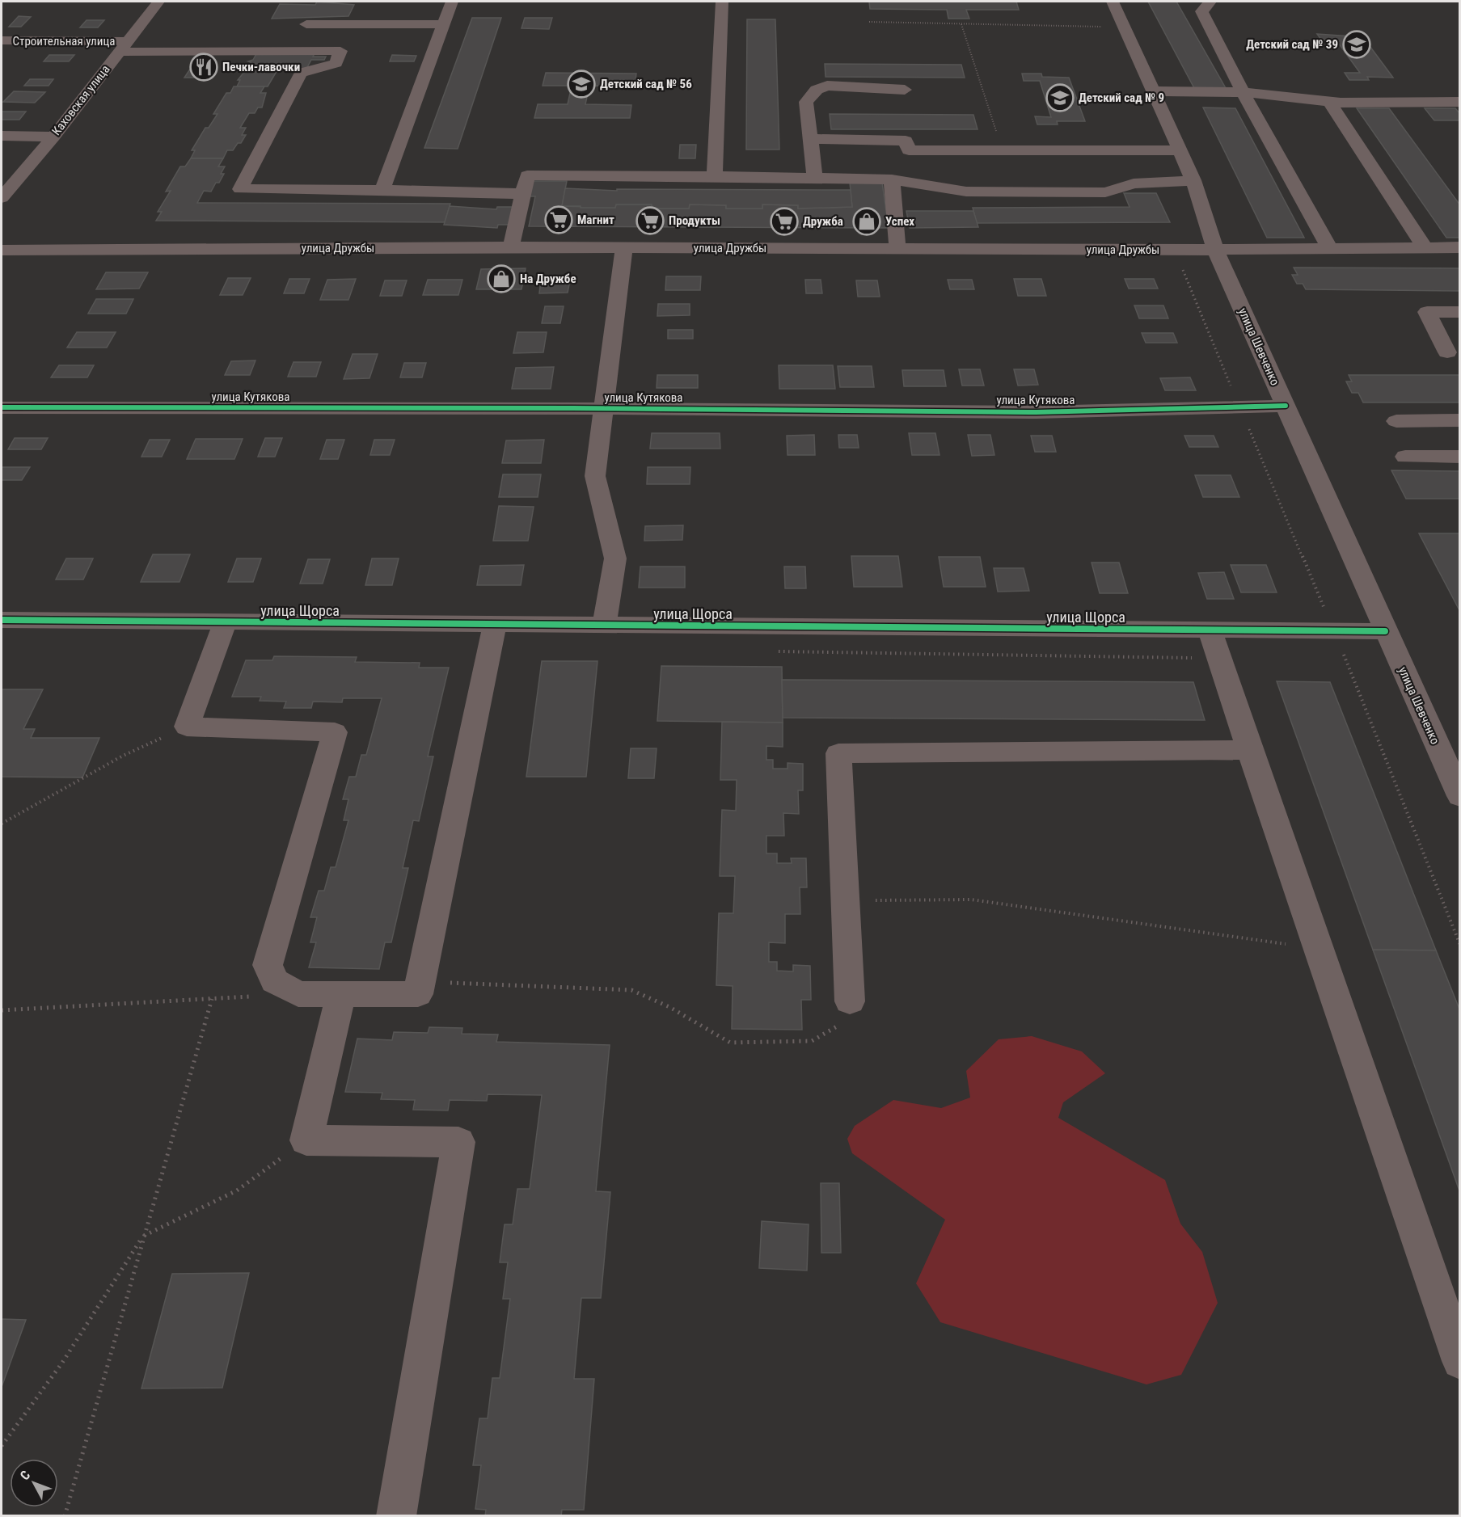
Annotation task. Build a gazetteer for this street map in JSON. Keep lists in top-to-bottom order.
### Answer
{
  "streets": {
    "street": [
      "Строительная улица",
      "Каховская улица",
      "улица Дружбы",
      "улица Шевченко",
      "улица Кутякова",
      "улица Щорса"
    ]
  },
  "crossings": [
    ["Строительная улица", "Каховская улица"],
    ["улица Дружбы", "улица Шевченко"],
    ["улица Шевченко", "улица Кутякова"],
    ["улица Шевченко", "улица Щорса"]
  ],
  "places": {
    "school or university": ["Детский сад № 39", "Детский сад № 56", "Детский сад № 9"],
    "restaurant": ["Печки-лавочки"],
    "supermarket": ["Магнит", "Продукты", "Дружба"],
    "shop": ["Успех", "На Дружбе"]
  },
  "north": "top left"
}
